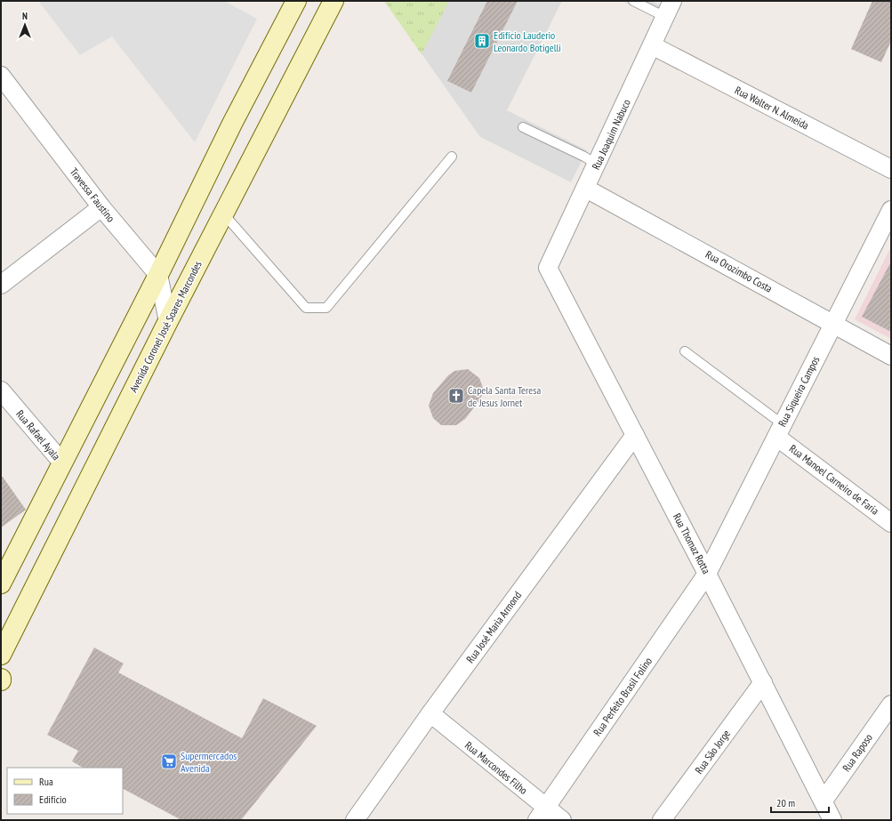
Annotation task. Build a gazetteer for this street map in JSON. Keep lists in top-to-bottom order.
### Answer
{
  "streets": {
    "main road": ["Avenida Coronel José Soares Marcondes"],
    "street": [
      "Rua Walter N. Almeida",
      "Rua Joaquim Nabuco",
      "Travessa Faustino",
      "Rua Orozimbo Costa",
      "Rua Siqueira Campos",
      "Rua Rafael Ayala",
      "Rua Manoel Carneiro de Faria",
      "Rua Thomaz Rotta",
      "Rua José Maria Armond",
      "Rua Perfeito Brasil Folino",
      "Rua São Jorge",
      "Rua Raposo",
      "Rua Marcondes Filho"
    ]
  },
  "crossings": [
    ["Rua Walter N. Almeida", "Rua Joaquim Nabuco"],
    ["Rua Joaquim Nabuco", "Rua Orozimbo Costa"],
    ["Rua Joaquim Nabuco", "Rua Thomaz Rotta"],
    ["Travessa Faustino", "Avenida Coronel José Soares Marcondes"],
    ["Rua Orozimbo Costa", "Rua Siqueira Campos"],
    ["Rua Siqueira Campos", "Rua Manoel Carneiro de Faria"],
    ["Rua Siqueira Campos", "Rua Thomaz Rotta"],
    ["Rua Siqueira Campos", "Rua Perfeito Brasil Folino"],
    ["Rua Thomaz Rotta", "Rua José Maria Armond"],
    ["Rua Thomaz Rotta", "Rua Perfeito Brasil Folino"],
    ["Rua Thomaz Rotta", "Rua São Jorge"],
    ["Rua Thomaz Rotta", "Rua Raposo"],
    ["Rua José Maria Armond", "Rua Marcondes Filho"],
    ["Rua Perfeito Brasil Folino", "Rua Marcondes Filho"]
  ],
  "places": {
    "building": ["Edifício Lauderio Leonardo Botigelli"],
    "church": ["Capela Santa Teresa de Jesus Jornet"],
    "supermarket": ["Supermercados Avenida"]
  },
  "legend": ["Rua", "Edifício"],
  "scale_bar": "20 m",
  "north": "top"
}
